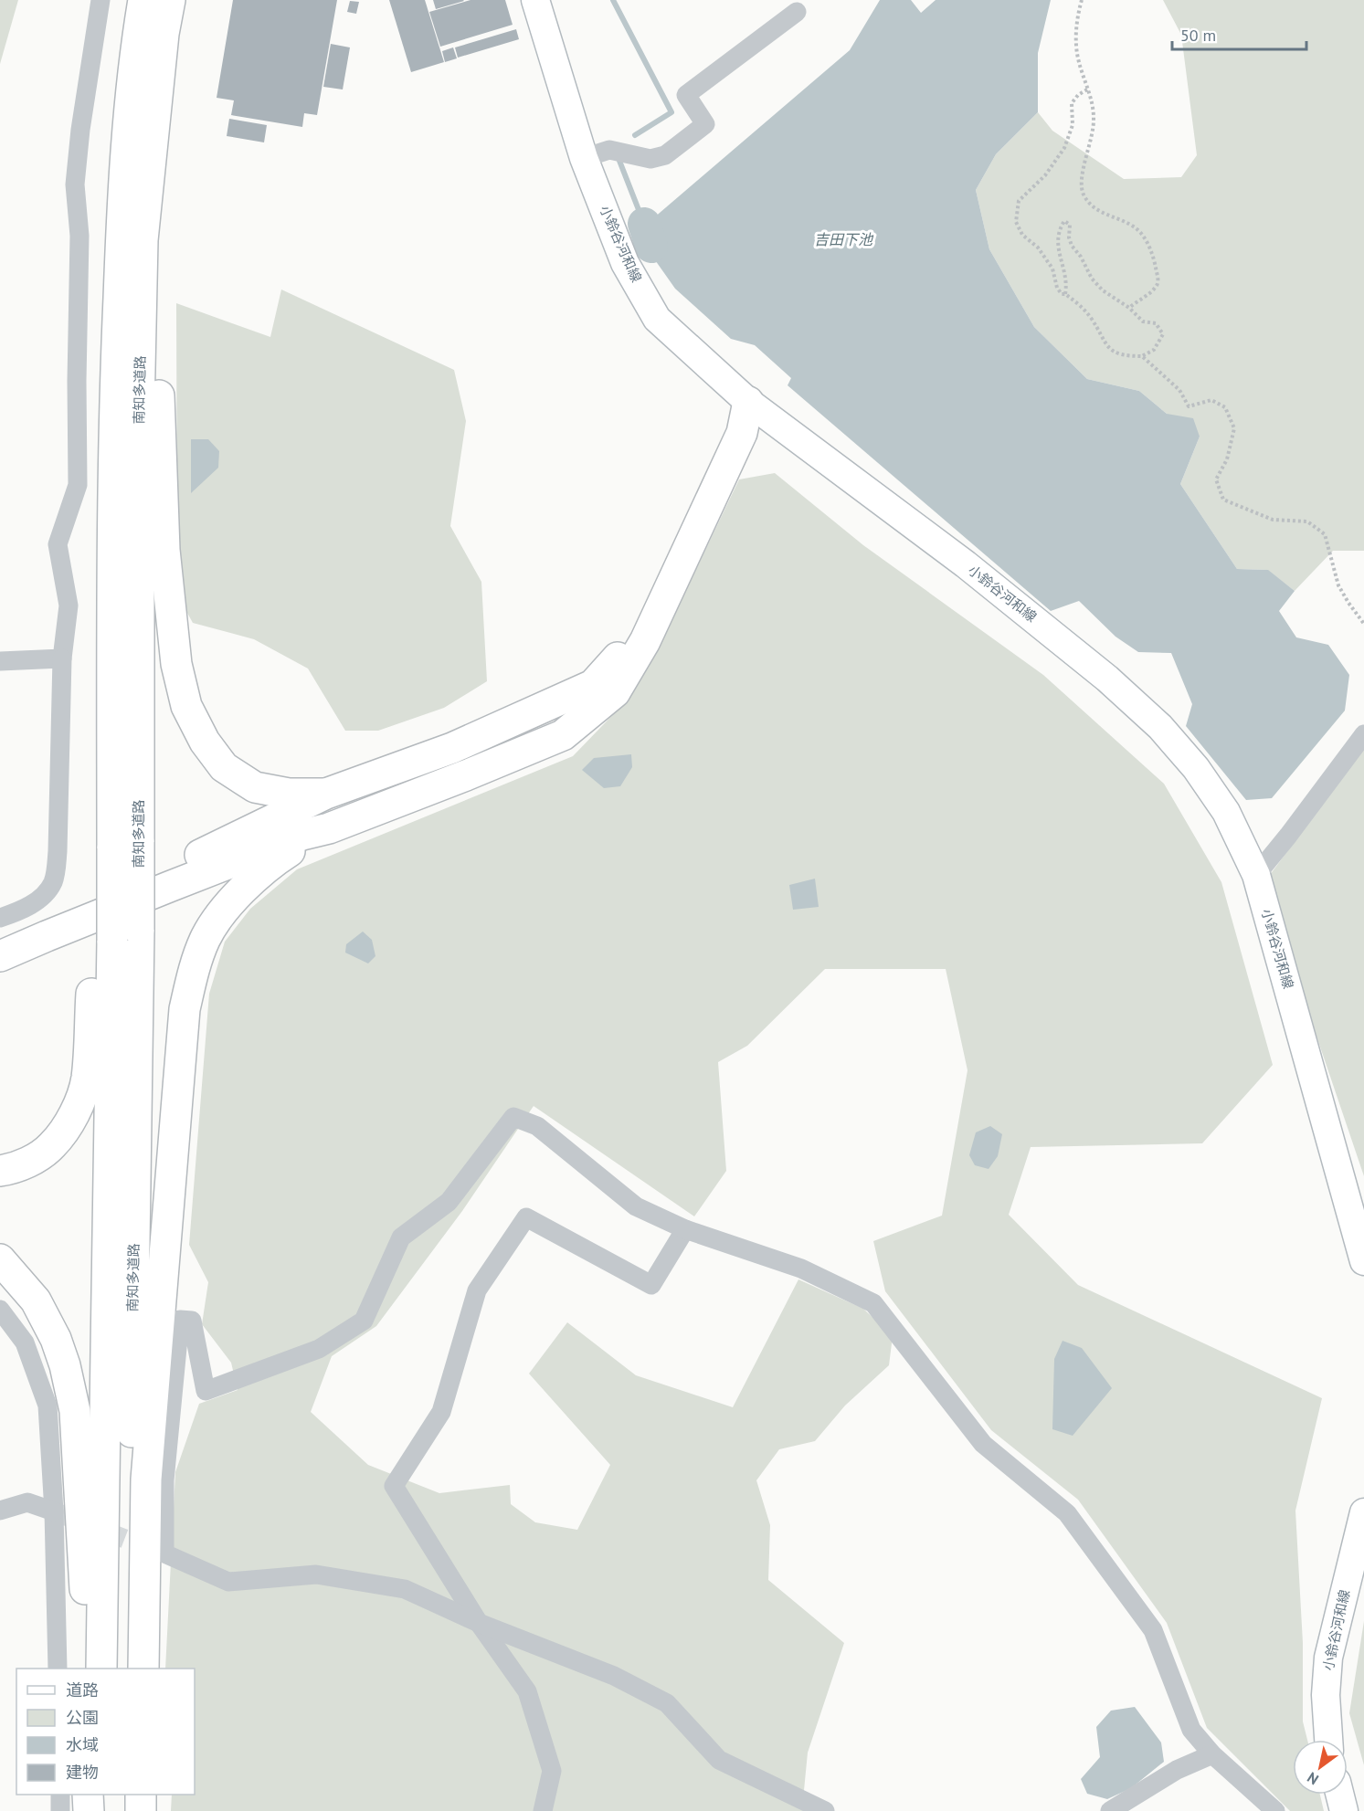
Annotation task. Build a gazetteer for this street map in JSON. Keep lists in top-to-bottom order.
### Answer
{
  "streets": {
    "highway": ["南知多道路"],
    "main road": ["小鈴谷河和線"]
  },
  "water": ["吉田下池"],
  "legend": [
    "道路",
    "公園",
    "水域",
    "建物"
  ],
  "scale_bar": "50 m",
  "north": "bottom left"
}
